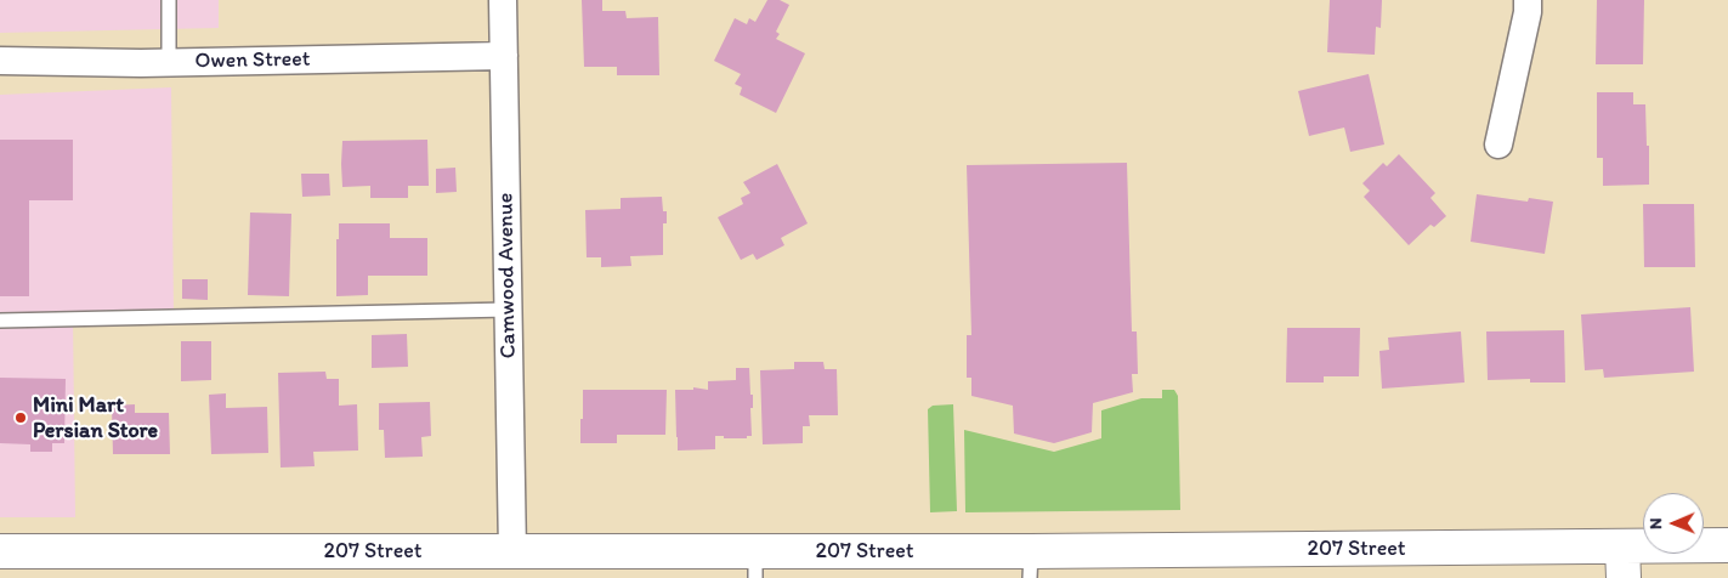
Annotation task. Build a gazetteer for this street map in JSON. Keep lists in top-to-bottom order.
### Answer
{
  "streets": {
    "street": ["Owen Street", "Camwood Avenue", "207 Street"]
  },
  "crossings": [
    ["Owen Street", "Camwood Avenue"],
    ["Camwood Avenue", "207 Street"]
  ],
  "places": ["Mini Mart Persian Store"],
  "north": "left"
}
